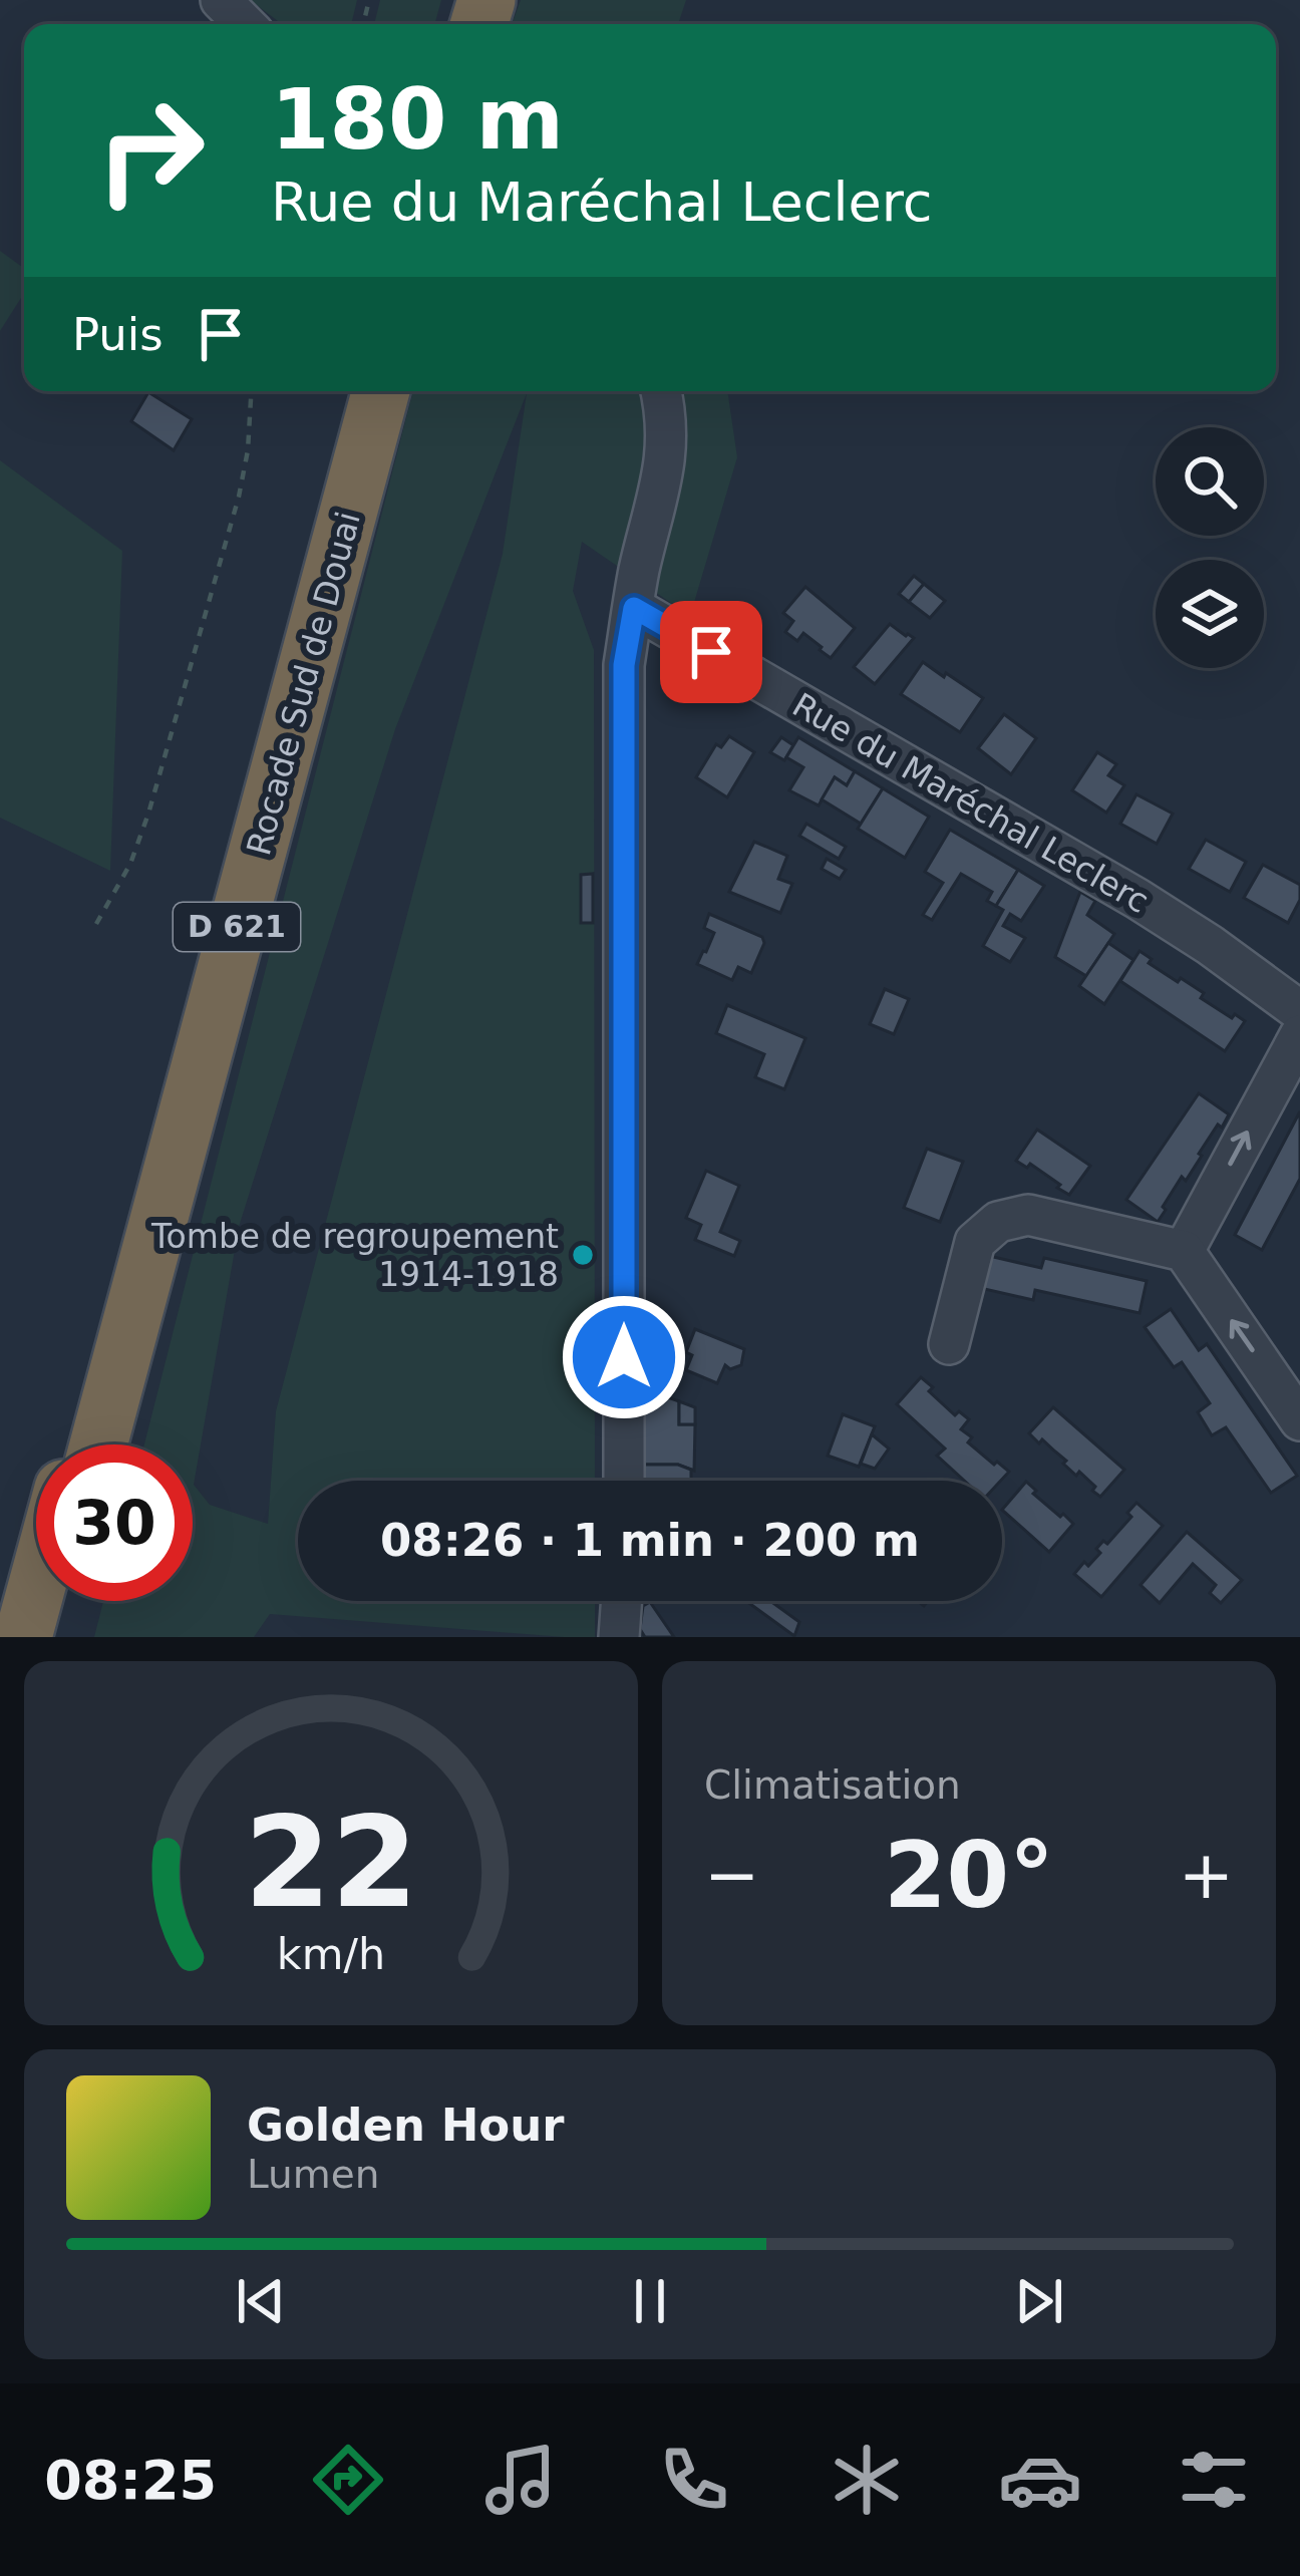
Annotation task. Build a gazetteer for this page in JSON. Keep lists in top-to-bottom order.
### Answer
{
  "streets": {
    "highway": ["Rocade Sud de Douai", "D 621"],
    "street": ["Rue du Maréchal Leclerc"]
  },
  "places": ["Tombe de regroupement 1914-1918"],
  "page": {
    "turn": ["180 m", "Rue du Maréchal Leclerc"],
    "then": "Puis",
    "limit": "30",
    "trip": "08:26 · 1 min · 200 m",
    "tile": "Climatisation",
    "heat": ["−", "20°", "+"],
    "song": ["Golden Hour", "Lumen"],
    "tabs": "08:25",
    "gauge": ["22", "km/h"]
  }
}
